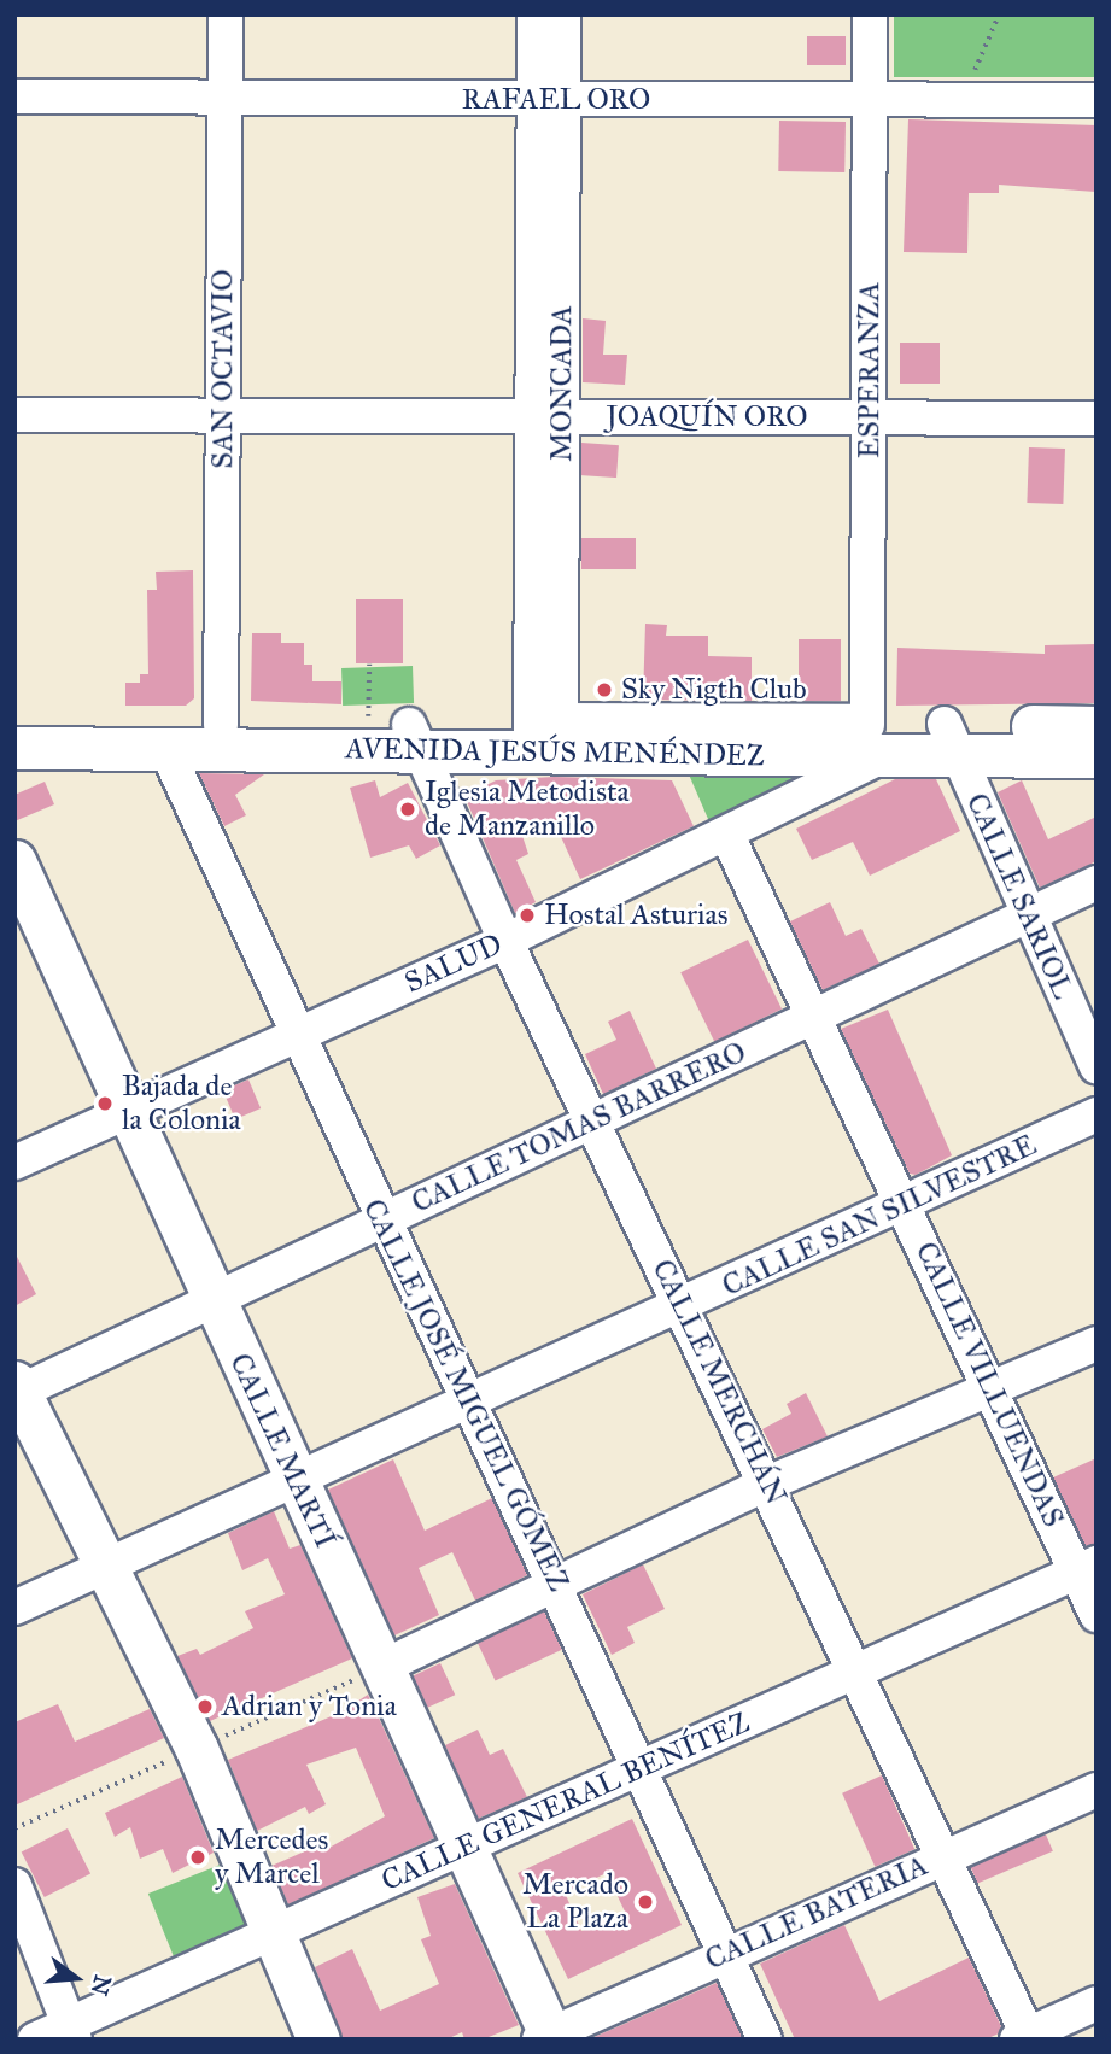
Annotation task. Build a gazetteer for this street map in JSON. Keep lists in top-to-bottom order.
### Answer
{
  "streets": {
    "main road": ["AVENIDA JESÚS MENÉNDEZ", "CALLE MARTÍ"],
    "street": [
      "RAFAEL ORO",
      "SAN OCTAVIO",
      "ESPERANZA",
      "MONCADA",
      "JOAQUÍN ORO",
      "CALLE SARIOL",
      "SALUD",
      "CALLE TOMAS BARRERO",
      "CALLE SAN SILVESTRE",
      "CALLE MERCHÁN",
      "CALLE VILLUENDAS",
      "CALLE JOSÉ MIGUEL GÓMEZ",
      "CALLE GENERAL BENÍTEZ",
      "CALLE BATERIA"
    ]
  },
  "crossings": [
    ["RAFAEL ORO", "SAN OCTAVIO"],
    ["RAFAEL ORO", "ESPERANZA"],
    ["RAFAEL ORO", "MONCADA"],
    ["SAN OCTAVIO", "JOAQUÍN ORO"],
    ["SAN OCTAVIO", "AVENIDA JESÚS MENÉNDEZ"],
    ["ESPERANZA", "JOAQUÍN ORO"],
    ["ESPERANZA", "AVENIDA JESÚS MENÉNDEZ"],
    ["ESPERANZA", "SALUD"],
    ["MONCADA", "JOAQUÍN ORO"],
    ["MONCADA", "AVENIDA JESÚS MENÉNDEZ"],
    ["AVENIDA JESÚS MENÉNDEZ", "CALLE SARIOL"],
    ["AVENIDA JESÚS MENÉNDEZ", "SALUD"],
    ["AVENIDA JESÚS MENÉNDEZ", "CALLE MERCHÁN"],
    ["AVENIDA JESÚS MENÉNDEZ", "CALLE JOSÉ MIGUEL GÓMEZ"],
    ["CALLE SARIOL", "CALLE TOMAS BARRERO"],
    ["SALUD", "CALLE MERCHÁN"],
    ["SALUD", "CALLE VILLUENDAS"],
    ["SALUD", "CALLE JOSÉ MIGUEL GÓMEZ"],
    ["SALUD", "CALLE MARTÍ"],
    ["CALLE TOMAS BARRERO", "CALLE MERCHÁN"],
    ["CALLE TOMAS BARRERO", "CALLE VILLUENDAS"],
    ["CALLE TOMAS BARRERO", "CALLE JOSÉ MIGUEL GÓMEZ"],
    ["CALLE TOMAS BARRERO", "CALLE MARTÍ"],
    ["CALLE SAN SILVESTRE", "CALLE MERCHÁN"],
    ["CALLE SAN SILVESTRE", "CALLE VILLUENDAS"],
    ["CALLE SAN SILVESTRE", "CALLE JOSÉ MIGUEL GÓMEZ"],
    ["CALLE SAN SILVESTRE", "CALLE MARTÍ"],
    ["CALLE MERCHÁN", "CALLE GENERAL BENÍTEZ"],
    ["CALLE MERCHÁN", "CALLE BATERIA"],
    ["CALLE VILLUENDAS", "CALLE GENERAL BENÍTEZ"],
    ["CALLE JOSÉ MIGUEL GÓMEZ", "CALLE GENERAL BENÍTEZ"],
    ["CALLE JOSÉ MIGUEL GÓMEZ", "CALLE BATERIA"],
    ["CALLE MARTÍ", "CALLE GENERAL BENÍTEZ"],
    ["CALLE MARTÍ", "CALLE BATERIA"]
  ],
  "places": [
    "Sky Nigth Club",
    "Iglesia Metodista de Manzanillo",
    "Hostal Asturias",
    "Bajada de la Colonia",
    "Adrian y Tonia",
    "Mercedes y Marcel",
    "Mercado La Plaza"
  ],
  "north": "right"
}
